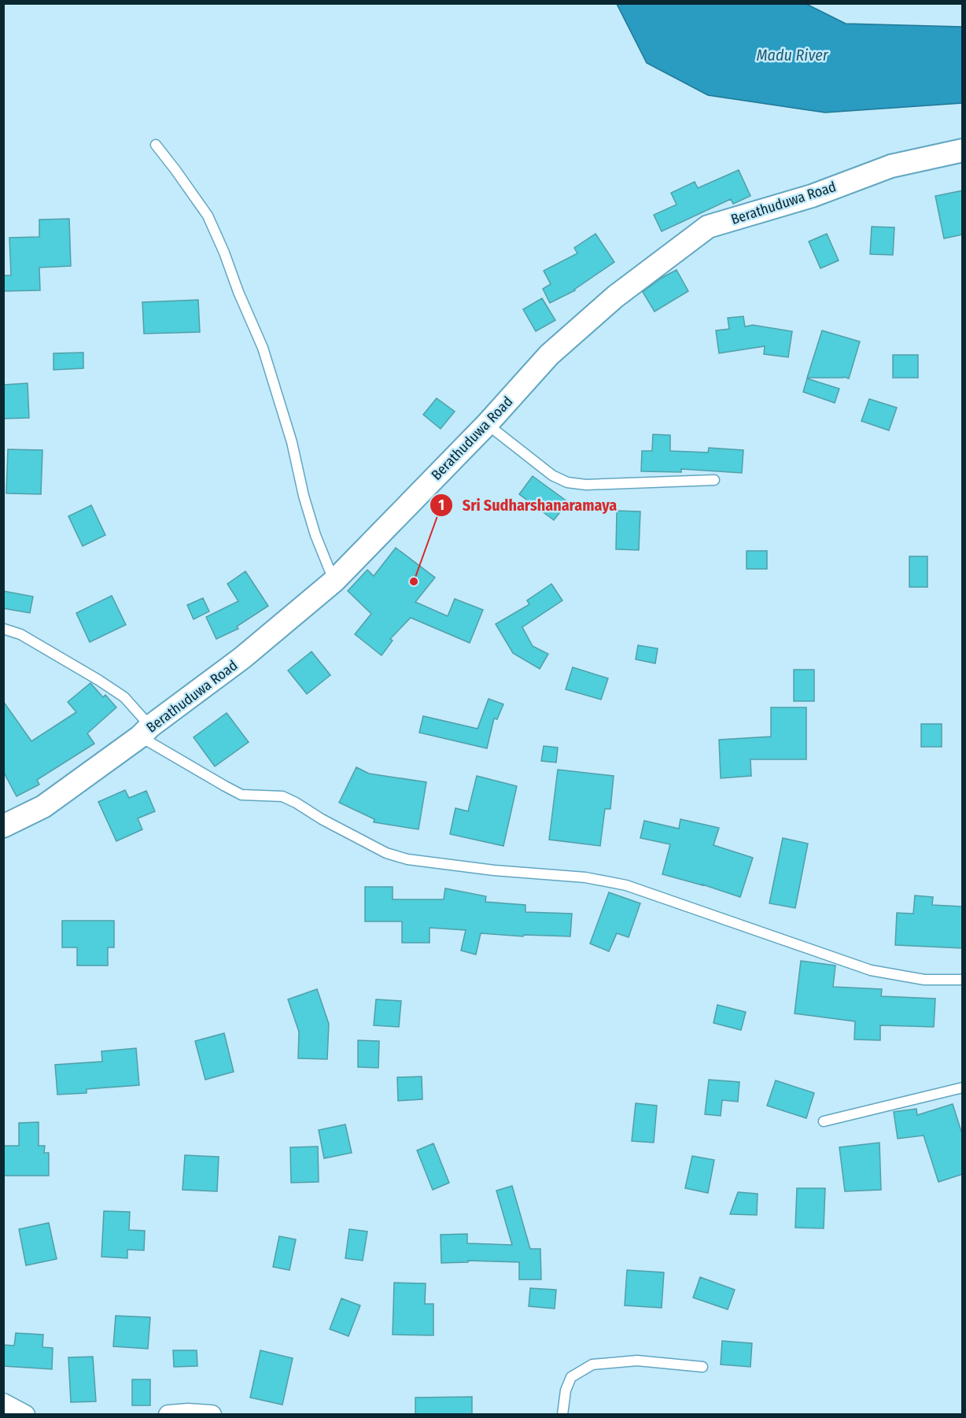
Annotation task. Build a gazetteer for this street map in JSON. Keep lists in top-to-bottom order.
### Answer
{
  "streets": {
    "street": ["Berathuduwa Road"]
  },
  "water": ["Madu River"],
  "places": ["Sri Sudharshanaramaya"]
}
